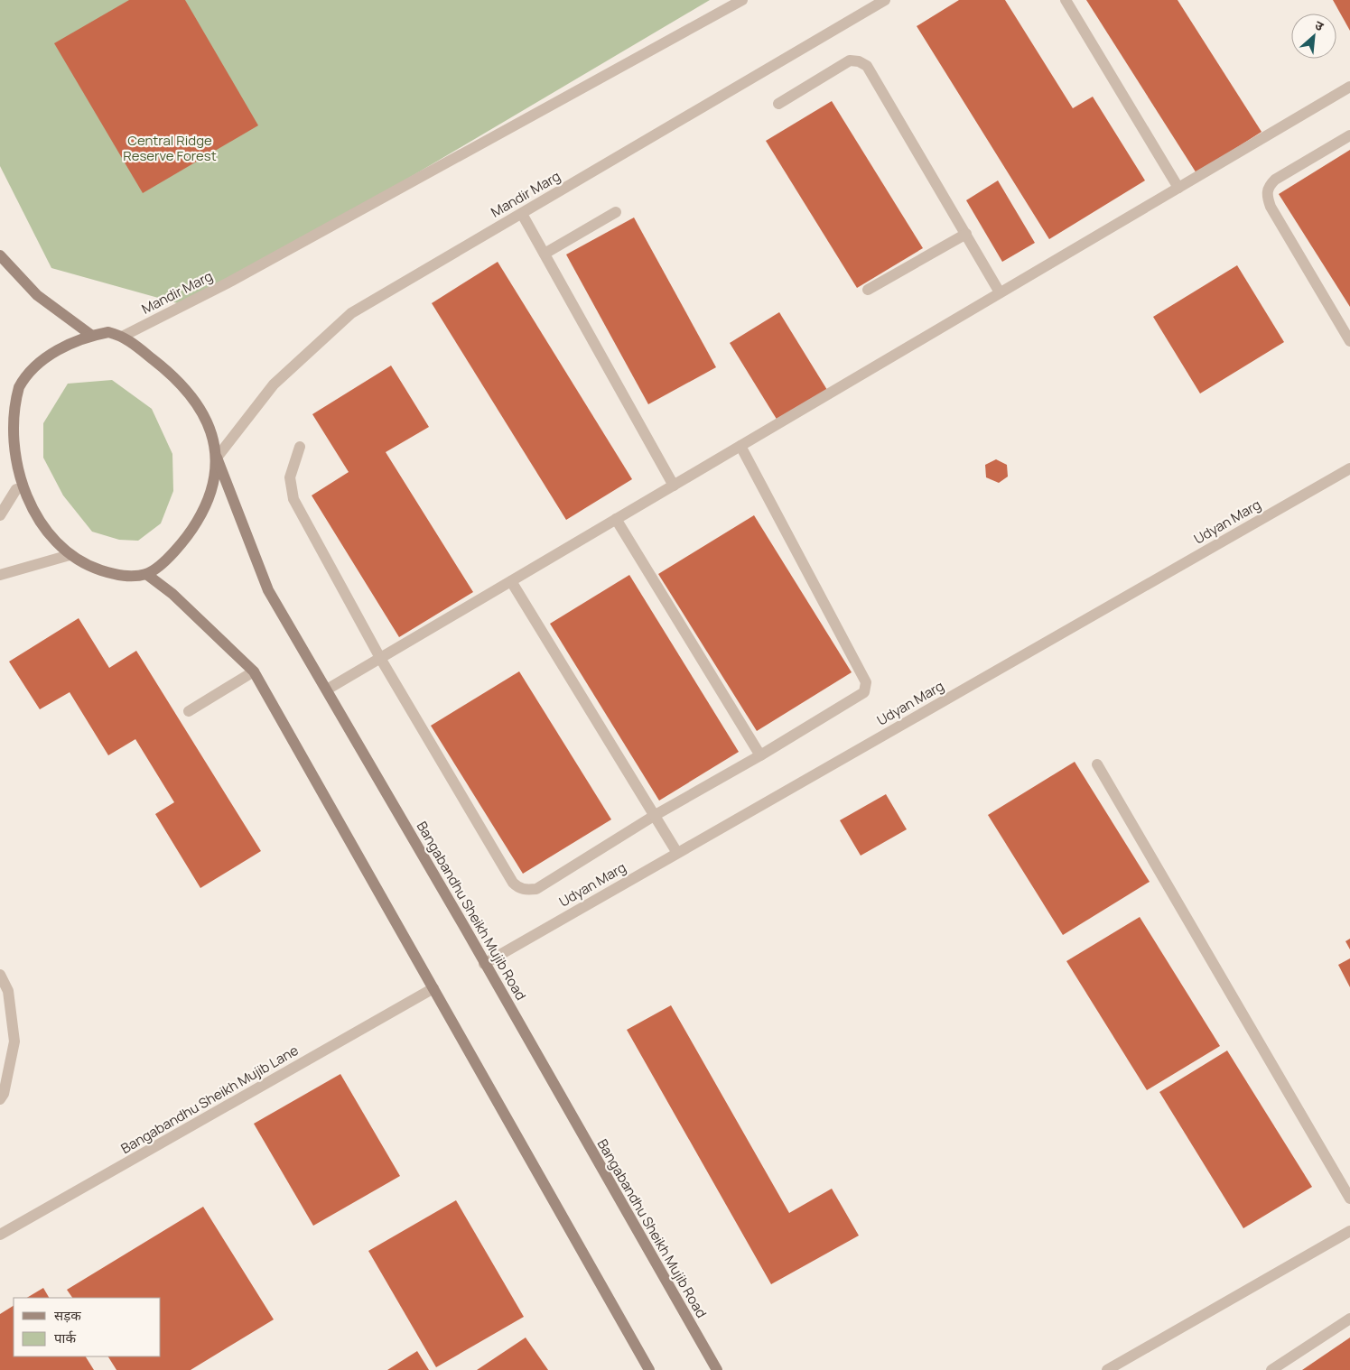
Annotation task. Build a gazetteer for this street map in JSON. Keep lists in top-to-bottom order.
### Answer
{
  "streets": {
    "main road": ["Bangabandhu Sheikh Mujib Road"],
    "street": ["Mandir Marg", "Udyan Marg", "Bangabandhu Sheikh Mujib Lane"]
  },
  "crossings": [
    ["Mandir Marg", "Bangabandhu Sheikh Mujib Road"],
    ["Udyan Marg", "Bangabandhu Sheikh Mujib Road"]
  ],
  "parks": ["Central Ridge Reserve Forest"],
  "legend": ["सड़क", "पार्क"],
  "north": "top right"
}
